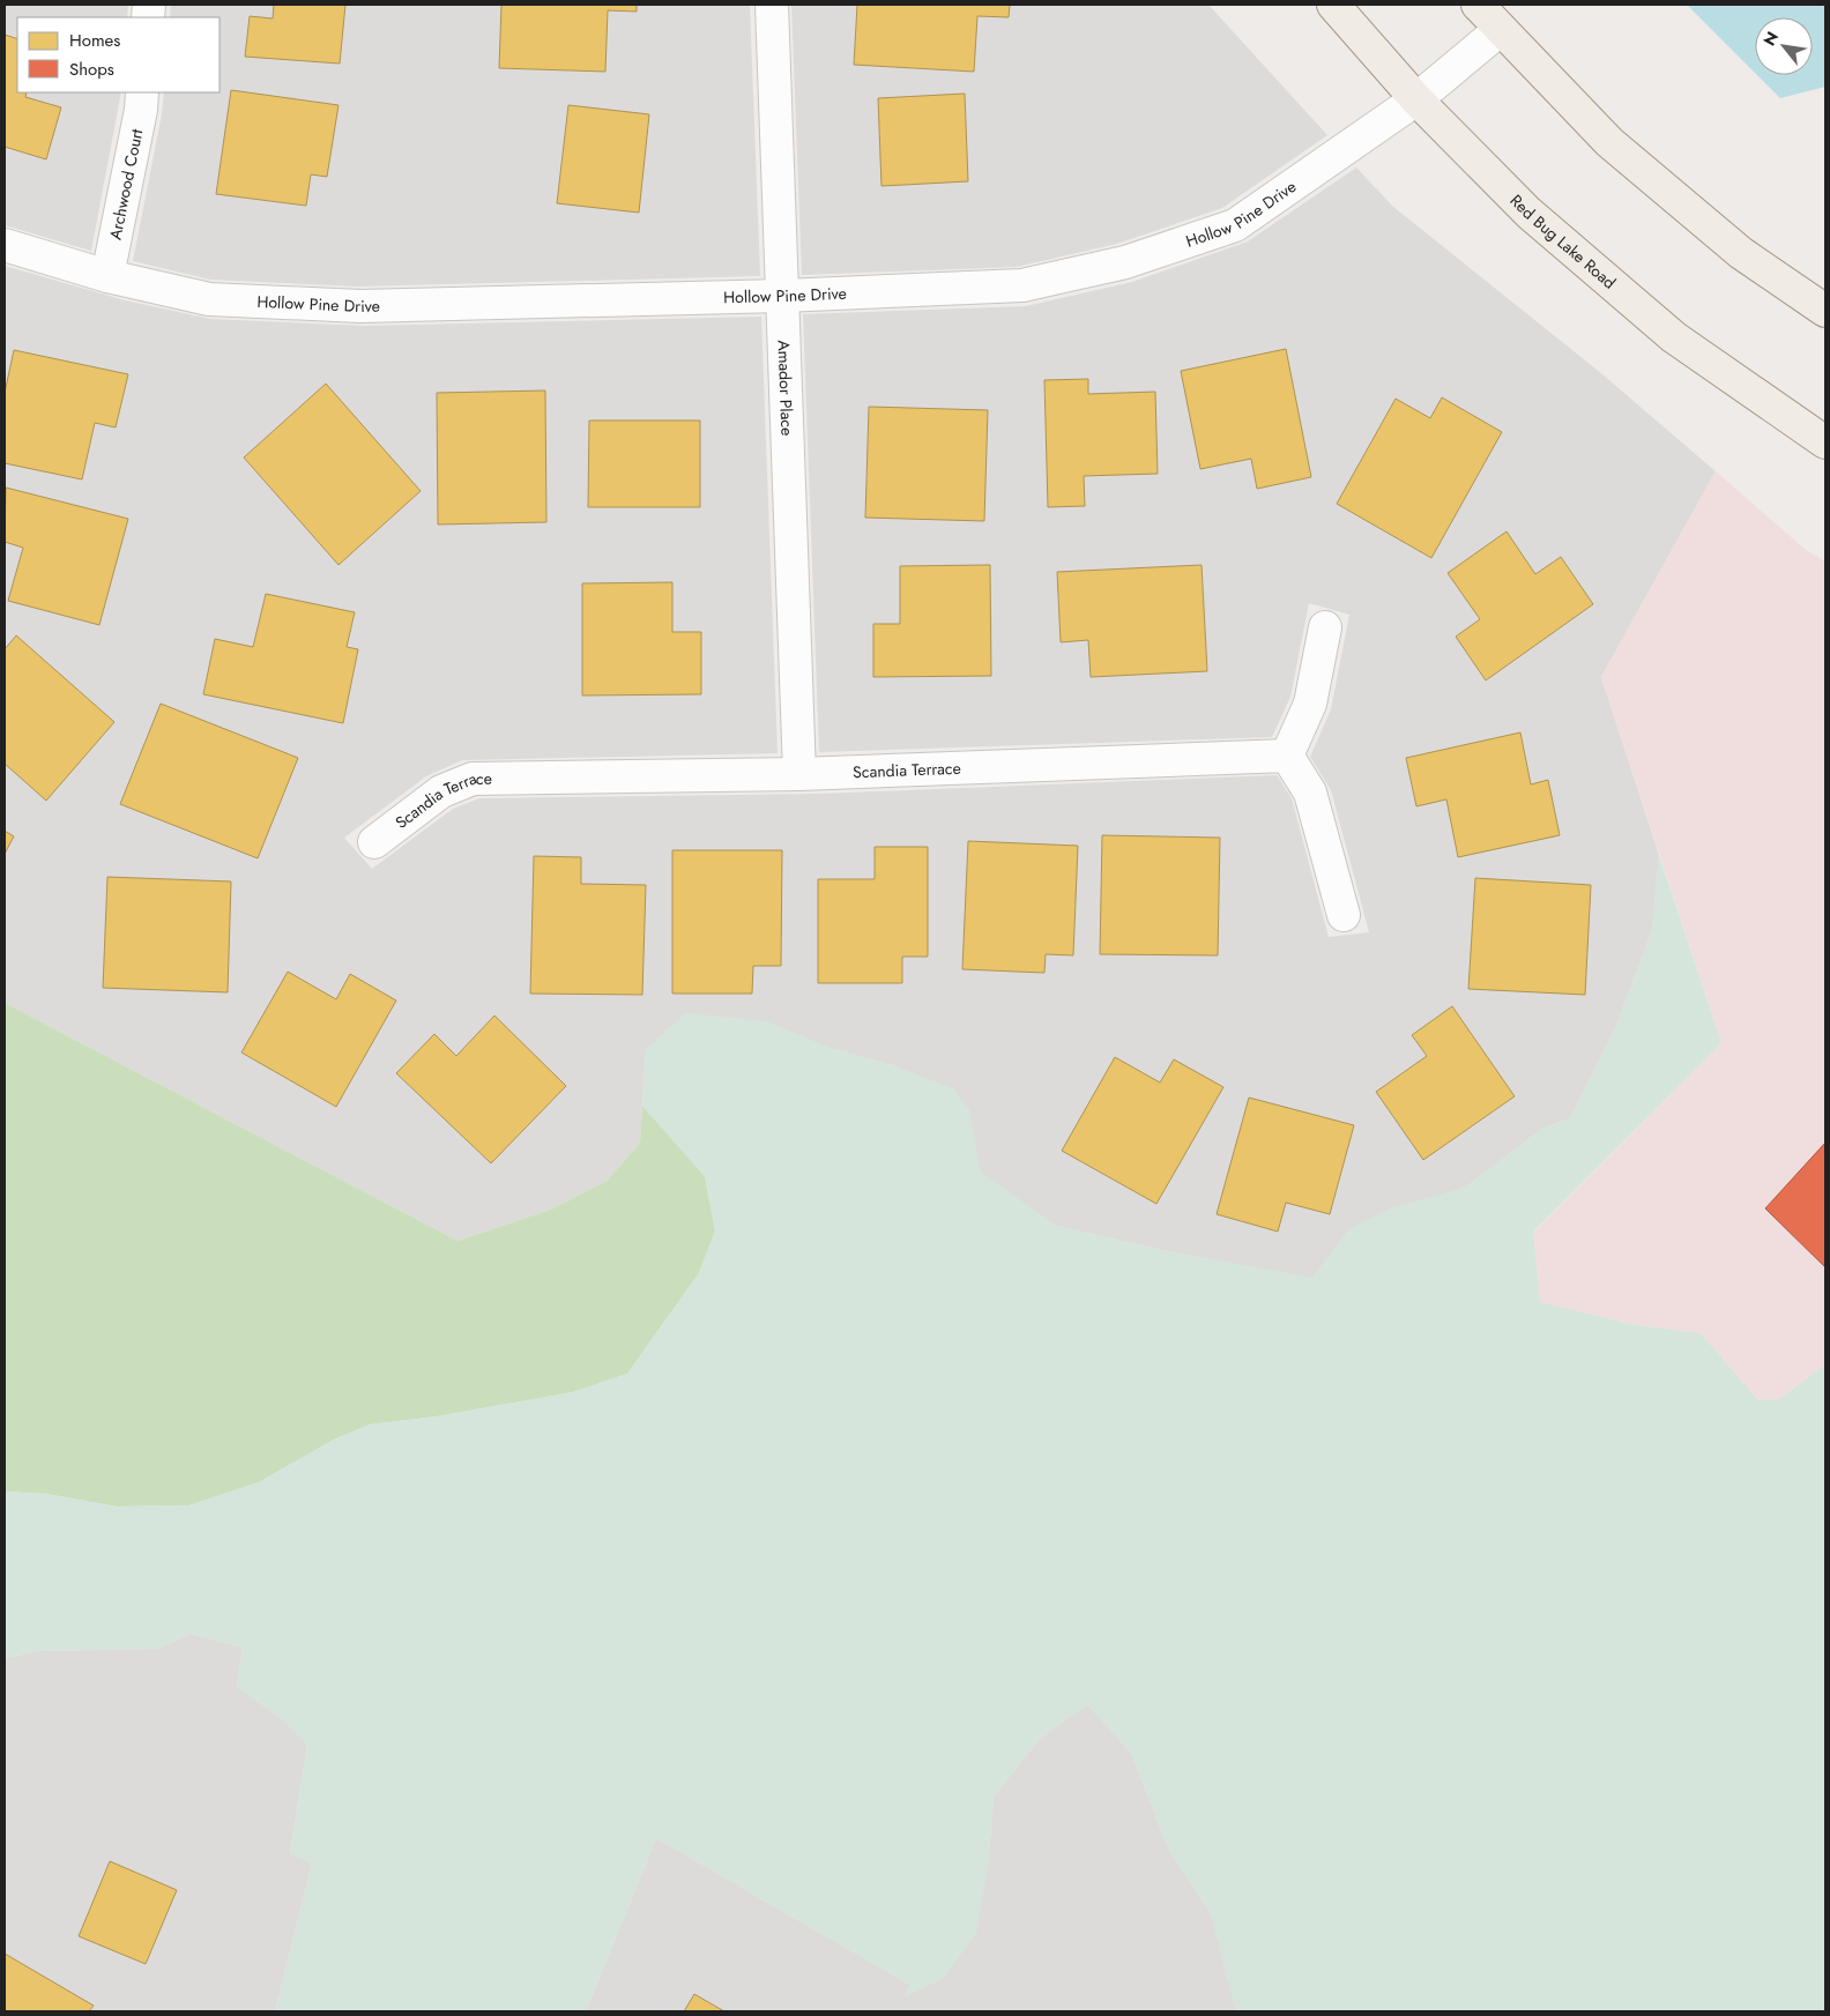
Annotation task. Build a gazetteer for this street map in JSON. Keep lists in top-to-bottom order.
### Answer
{
  "streets": {
    "main road": ["Red Bug Lake Road"],
    "street": [
      "Archwood Court",
      "Hollow Pine Drive",
      "Amador Place",
      "Scandia Terrace"
    ]
  },
  "crossings": [
    ["Archwood Court", "Hollow Pine Drive"],
    ["Hollow Pine Drive", "Red Bug Lake Road"],
    ["Hollow Pine Drive", "Amador Place"],
    ["Amador Place", "Scandia Terrace"]
  ],
  "legend": ["Homes", "Shops"],
  "north": "top left"
}
